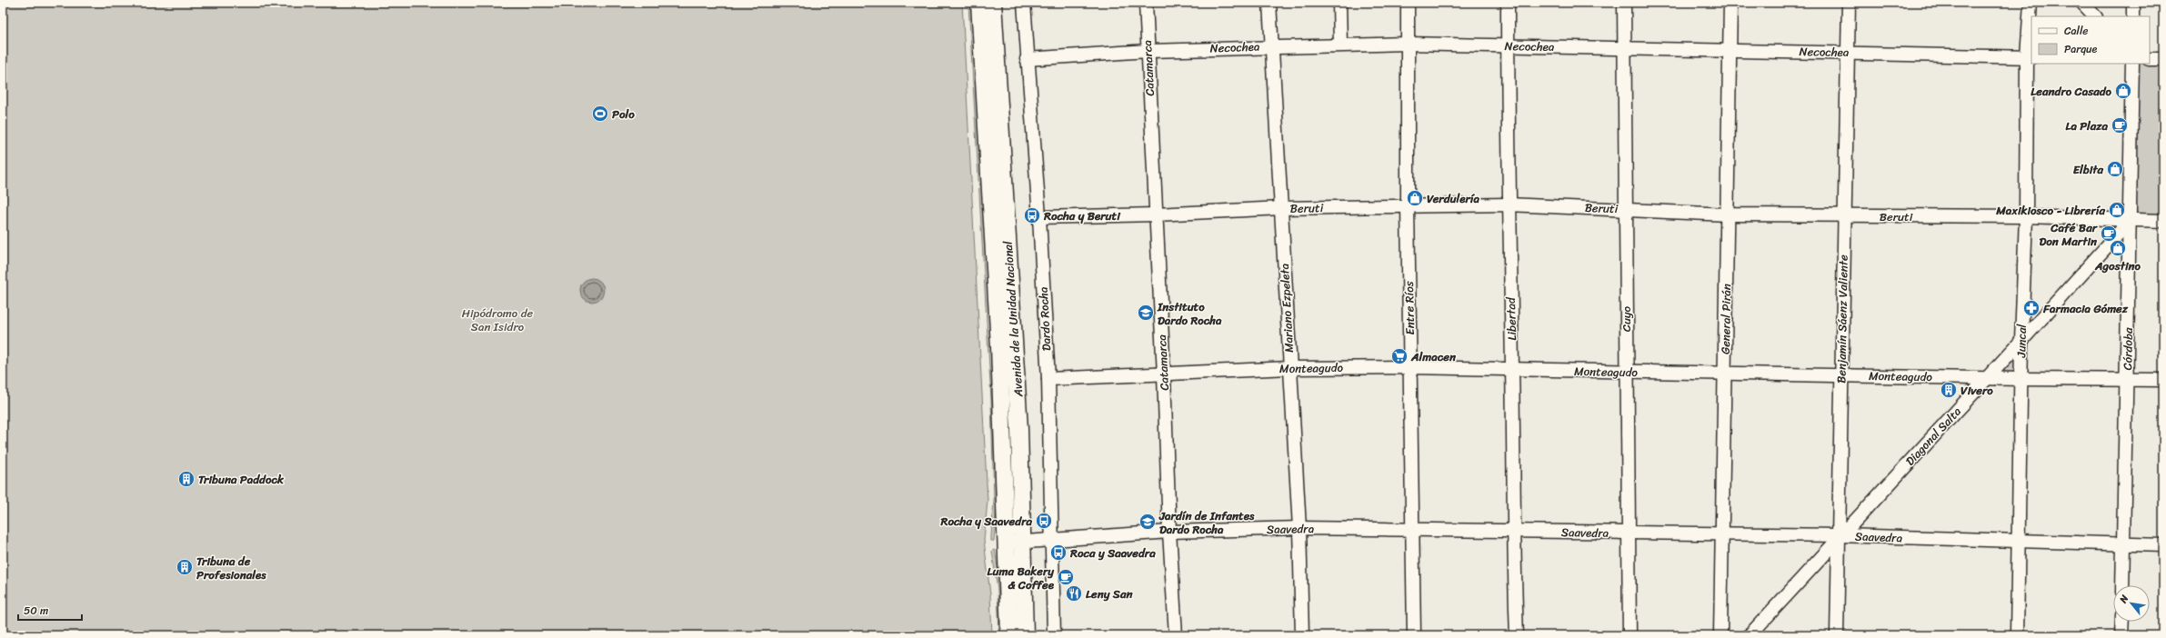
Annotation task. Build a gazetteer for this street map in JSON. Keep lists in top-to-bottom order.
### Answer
{
  "streets": {
    "main road": ["Avenida de la Unidad Nacional"],
    "street": [
      "Necochea",
      "Catamarca",
      "Beruti",
      "Mariano Ezpeleta",
      "Entre Ríos",
      "Dardo Rocha",
      "Libertad",
      "Cuyo",
      "General Pirán",
      "Benjamín Sáenz Valiente",
      "Juncal",
      "Córdoba",
      "Monteagudo",
      "Diagonal Salta",
      "Saavedra"
    ]
  },
  "crossings": [
    ["Necochea", "Catamarca"],
    ["Necochea", "Mariano Ezpeleta"],
    ["Necochea", "Entre Ríos"],
    ["Necochea", "Dardo Rocha"],
    ["Necochea", "Libertad"],
    ["Necochea", "Cuyo"],
    ["Necochea", "General Pirán"],
    ["Necochea", "Benjamín Sáenz Valiente"],
    ["Necochea", "Juncal"],
    ["Catamarca", "Beruti"],
    ["Catamarca", "Monteagudo"],
    ["Catamarca", "Saavedra"],
    ["Beruti", "Mariano Ezpeleta"],
    ["Beruti", "Entre Ríos"],
    ["Beruti", "Dardo Rocha"],
    ["Beruti", "Libertad"],
    ["Beruti", "Cuyo"],
    ["Beruti", "General Pirán"],
    ["Beruti", "Benjamín Sáenz Valiente"],
    ["Beruti", "Juncal"],
    ["Beruti", "Córdoba"],
    ["Beruti", "Diagonal Salta"],
    ["Mariano Ezpeleta", "Monteagudo"],
    ["Mariano Ezpeleta", "Saavedra"],
    ["Entre Ríos", "Monteagudo"],
    ["Entre Ríos", "Saavedra"],
    ["Avenida de la Unidad Nacional", "Saavedra"],
    ["Dardo Rocha", "Monteagudo"],
    ["Dardo Rocha", "Saavedra"],
    ["Libertad", "Monteagudo"],
    ["Libertad", "Saavedra"],
    ["Cuyo", "Monteagudo"],
    ["Cuyo", "Saavedra"],
    ["General Pirán", "Monteagudo"],
    ["General Pirán", "Saavedra"],
    ["Benjamín Sáenz Valiente", "Monteagudo"],
    ["Benjamín Sáenz Valiente", "Diagonal Salta"],
    ["Benjamín Sáenz Valiente", "Saavedra"],
    ["Juncal", "Monteagudo"],
    ["Juncal", "Diagonal Salta"],
    ["Juncal", "Saavedra"],
    ["Córdoba", "Monteagudo"],
    ["Córdoba", "Diagonal Salta"],
    ["Córdoba", "Saavedra"],
    ["Monteagudo", "Diagonal Salta"],
    ["Diagonal Salta", "Saavedra"]
  ],
  "parks": ["Hipódromo de San Isidro"],
  "places": {
    "shop": [
      "Leandro Casado",
      "Elbita",
      "Verdulería",
      "Maxikiosco - Librería",
      "Agostino"
    ],
    "sports": ["Polo"],
    "cafe": ["La Plaza", "Café Bar Don Martin", "Luma Bakery & Coffee"],
    "bus stop": ["Rocha y Beruti", "Rocha y Saavedra", "Roca y Saavedra"],
    "pharmacy": ["Farmacia Gómez"],
    "school or university": ["Instituto Dardo Rocha", "Jardín de Infantes Dardo Rocha"],
    "supermarket": ["Almacen"],
    "building": ["Vivero", "Tribuna Paddock", "Tribuna de Profesionales"],
    "restaurant": ["Leny San"]
  },
  "legend": ["Calle", "Parque"],
  "scale_bar": "50 m",
  "north": "top left"
}
